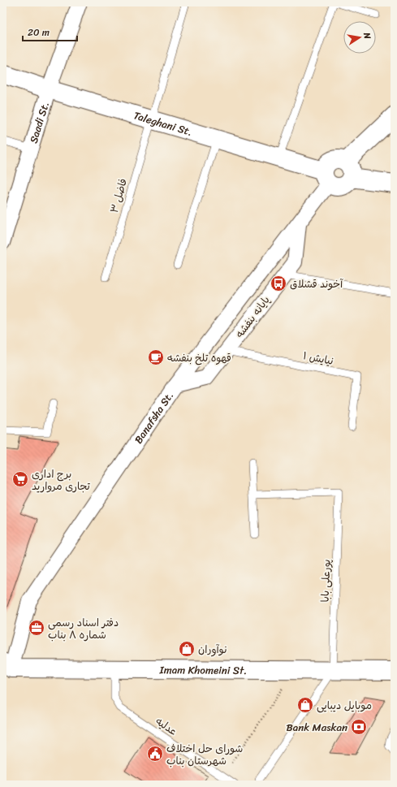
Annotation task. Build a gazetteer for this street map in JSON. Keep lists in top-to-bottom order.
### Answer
{
  "streets": {
    "main road": ["Taleghani St.", "Imam Khomeini St."],
    "street": ["Saadi St.", "پایانه بنفشه", "Banafsha St."],
    "lane": [
      "فاضل ۳",
      "نیایش ۱",
      "پورعلی بابا",
      "عدلیه"
    ]
  },
  "crossings": [
    ["Saadi St.", "Taleghani St."],
    ["Taleghani St.", "فاضل ۳"],
    ["Taleghani St.", "Banafsha St."],
    ["پایانه بنفشه", "نیایش ۱"],
    ["پایانه بنفشه", "Banafsha St."],
    ["Banafsha St.", "Imam Khomeini St."],
    ["پورعلی بابا", "Imam Khomeini St."],
    ["Imam Khomeini St.", "عدلیه"]
  ],
  "places": {
    "bus stop": ["آخوند قشلاق"],
    "cafe": ["قهوه تلخ بنفشه"],
    "supermarket": ["برج اداری تجاری مروارید"],
    "office": ["دفتر اسناد رسمی شماره ۸ بناب"],
    "shop": ["نوآوران", "موبایل دیبایی"],
    "bank": ["Bank Maskan"],
    "public building": ["شورای حل اختلاف شهرستان بناب"]
  },
  "scale_bar": "20 m",
  "north": "right"
}
